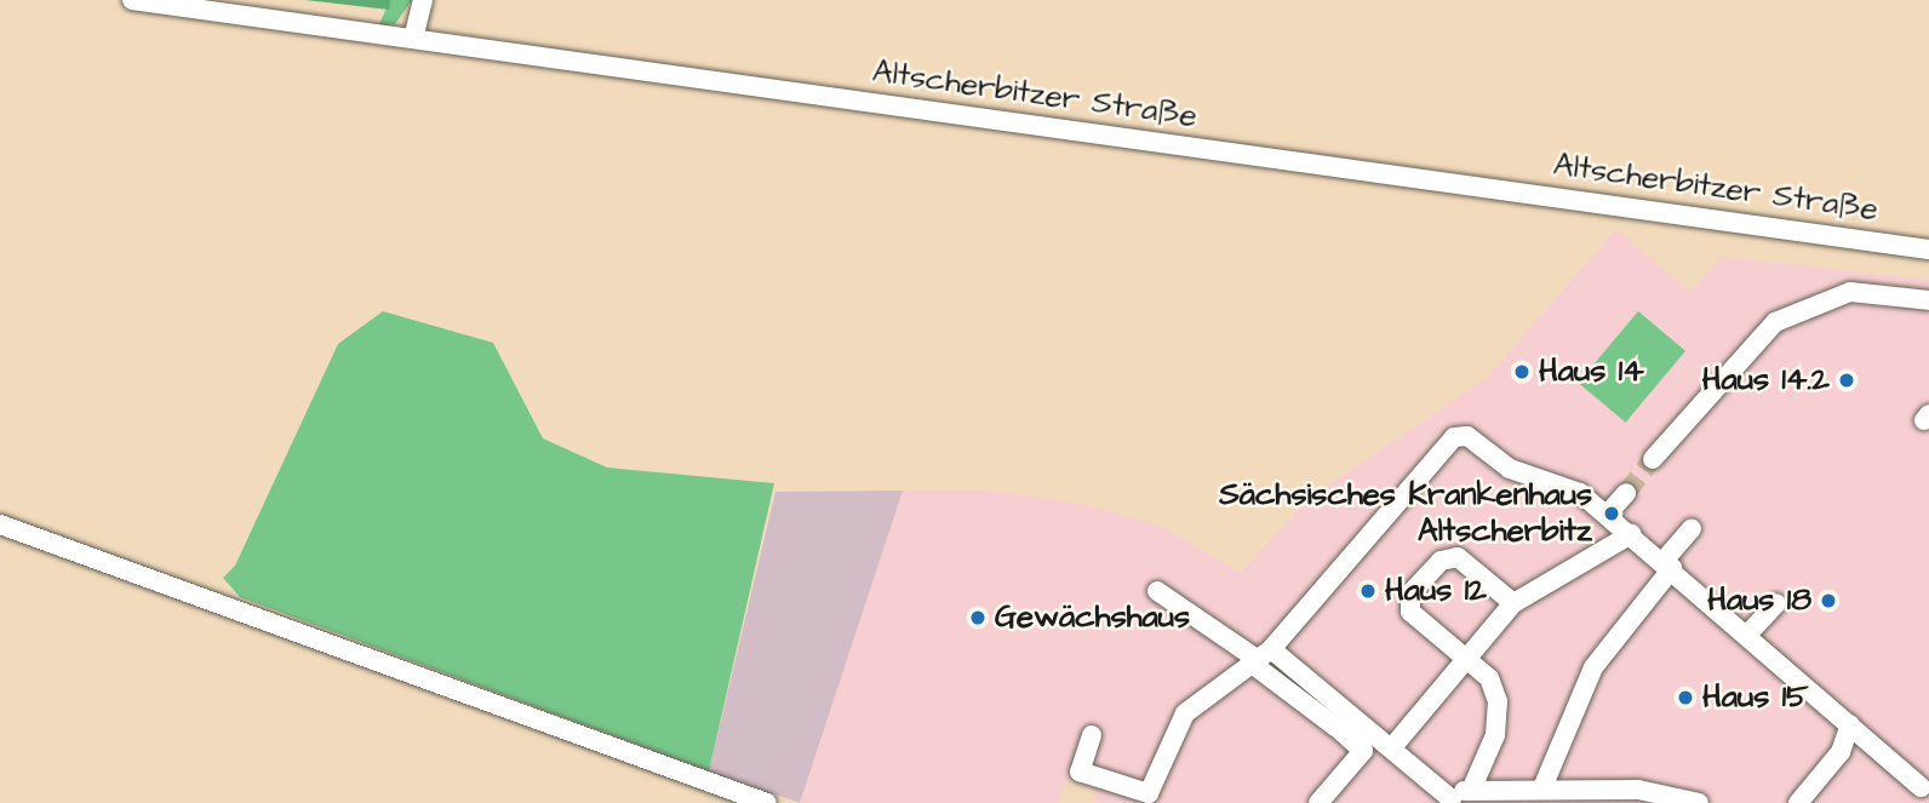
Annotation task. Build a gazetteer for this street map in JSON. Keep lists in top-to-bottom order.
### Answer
{
  "streets": {
    "street": ["Altscherbitzer Straße"]
  },
  "places": [
    "Haus 14",
    "Haus 14.2",
    "Sächsisches Krankenhaus Altscherbitz",
    "Haus 12",
    "Haus 18",
    "Gewächshaus",
    "Haus 15"
  ]
}
